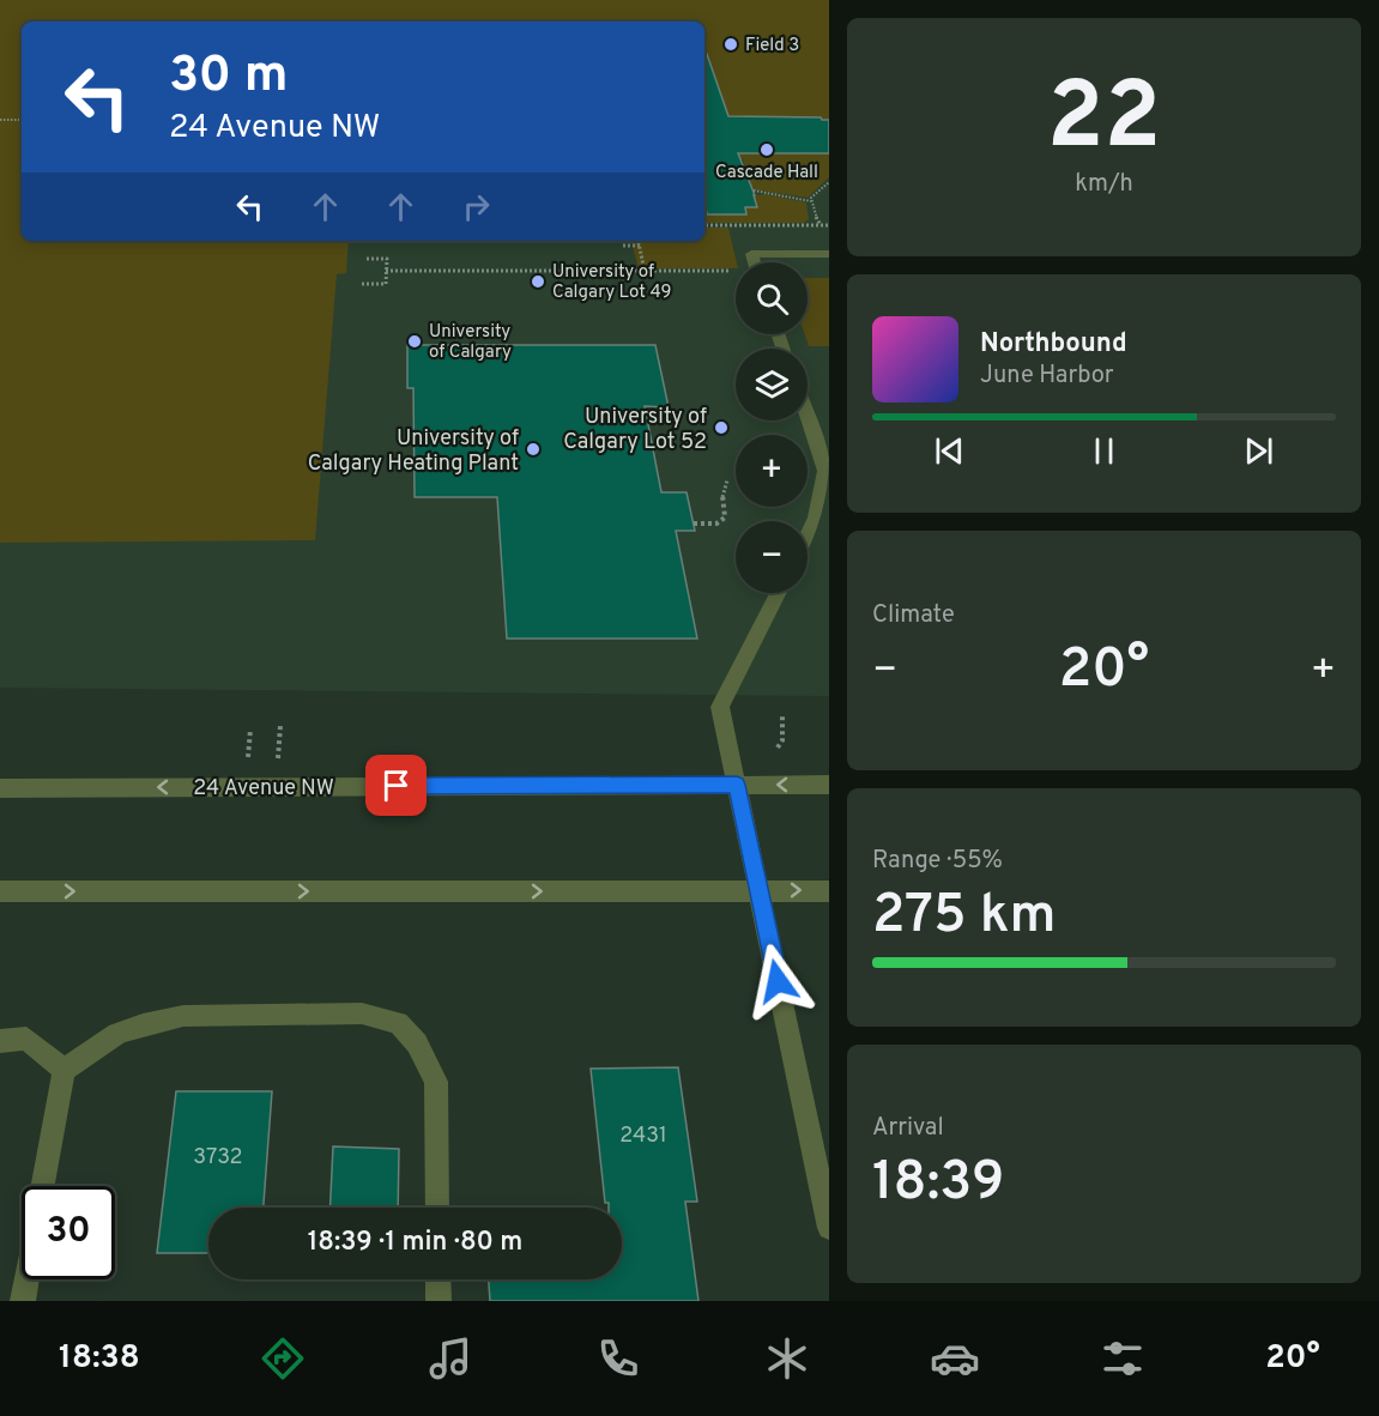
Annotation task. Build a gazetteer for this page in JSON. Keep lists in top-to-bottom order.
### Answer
{
  "streets": {
    "street": ["24 Avenue NW"]
  },
  "places": [
    "Field 3",
    "Cascade Hall",
    "University of Calgary Lot 49",
    "University of Calgary",
    "University of Calgary Lot 52",
    "University of Calgary Heating Plant"
  ],
  "house_numbers": ["2431", "3732"],
  "page": {
    "tile": [
      ["22", "km/h"],
      "Climate",
      ["Range · 55%", "275 km"],
      ["Arrival", "18:39"]
    ],
    "turn": ["30 m", "24 Avenue NW"],
    "map_buttons": ["+", "−"],
    "song": ["Northbound", "June Harbor"],
    "heat": ["−", "20°", "+"],
    "limit": "30",
    "trip": "18:39 · 1 min · 80 m",
    "tabs": ["18:38", "20°"]
  }
}
